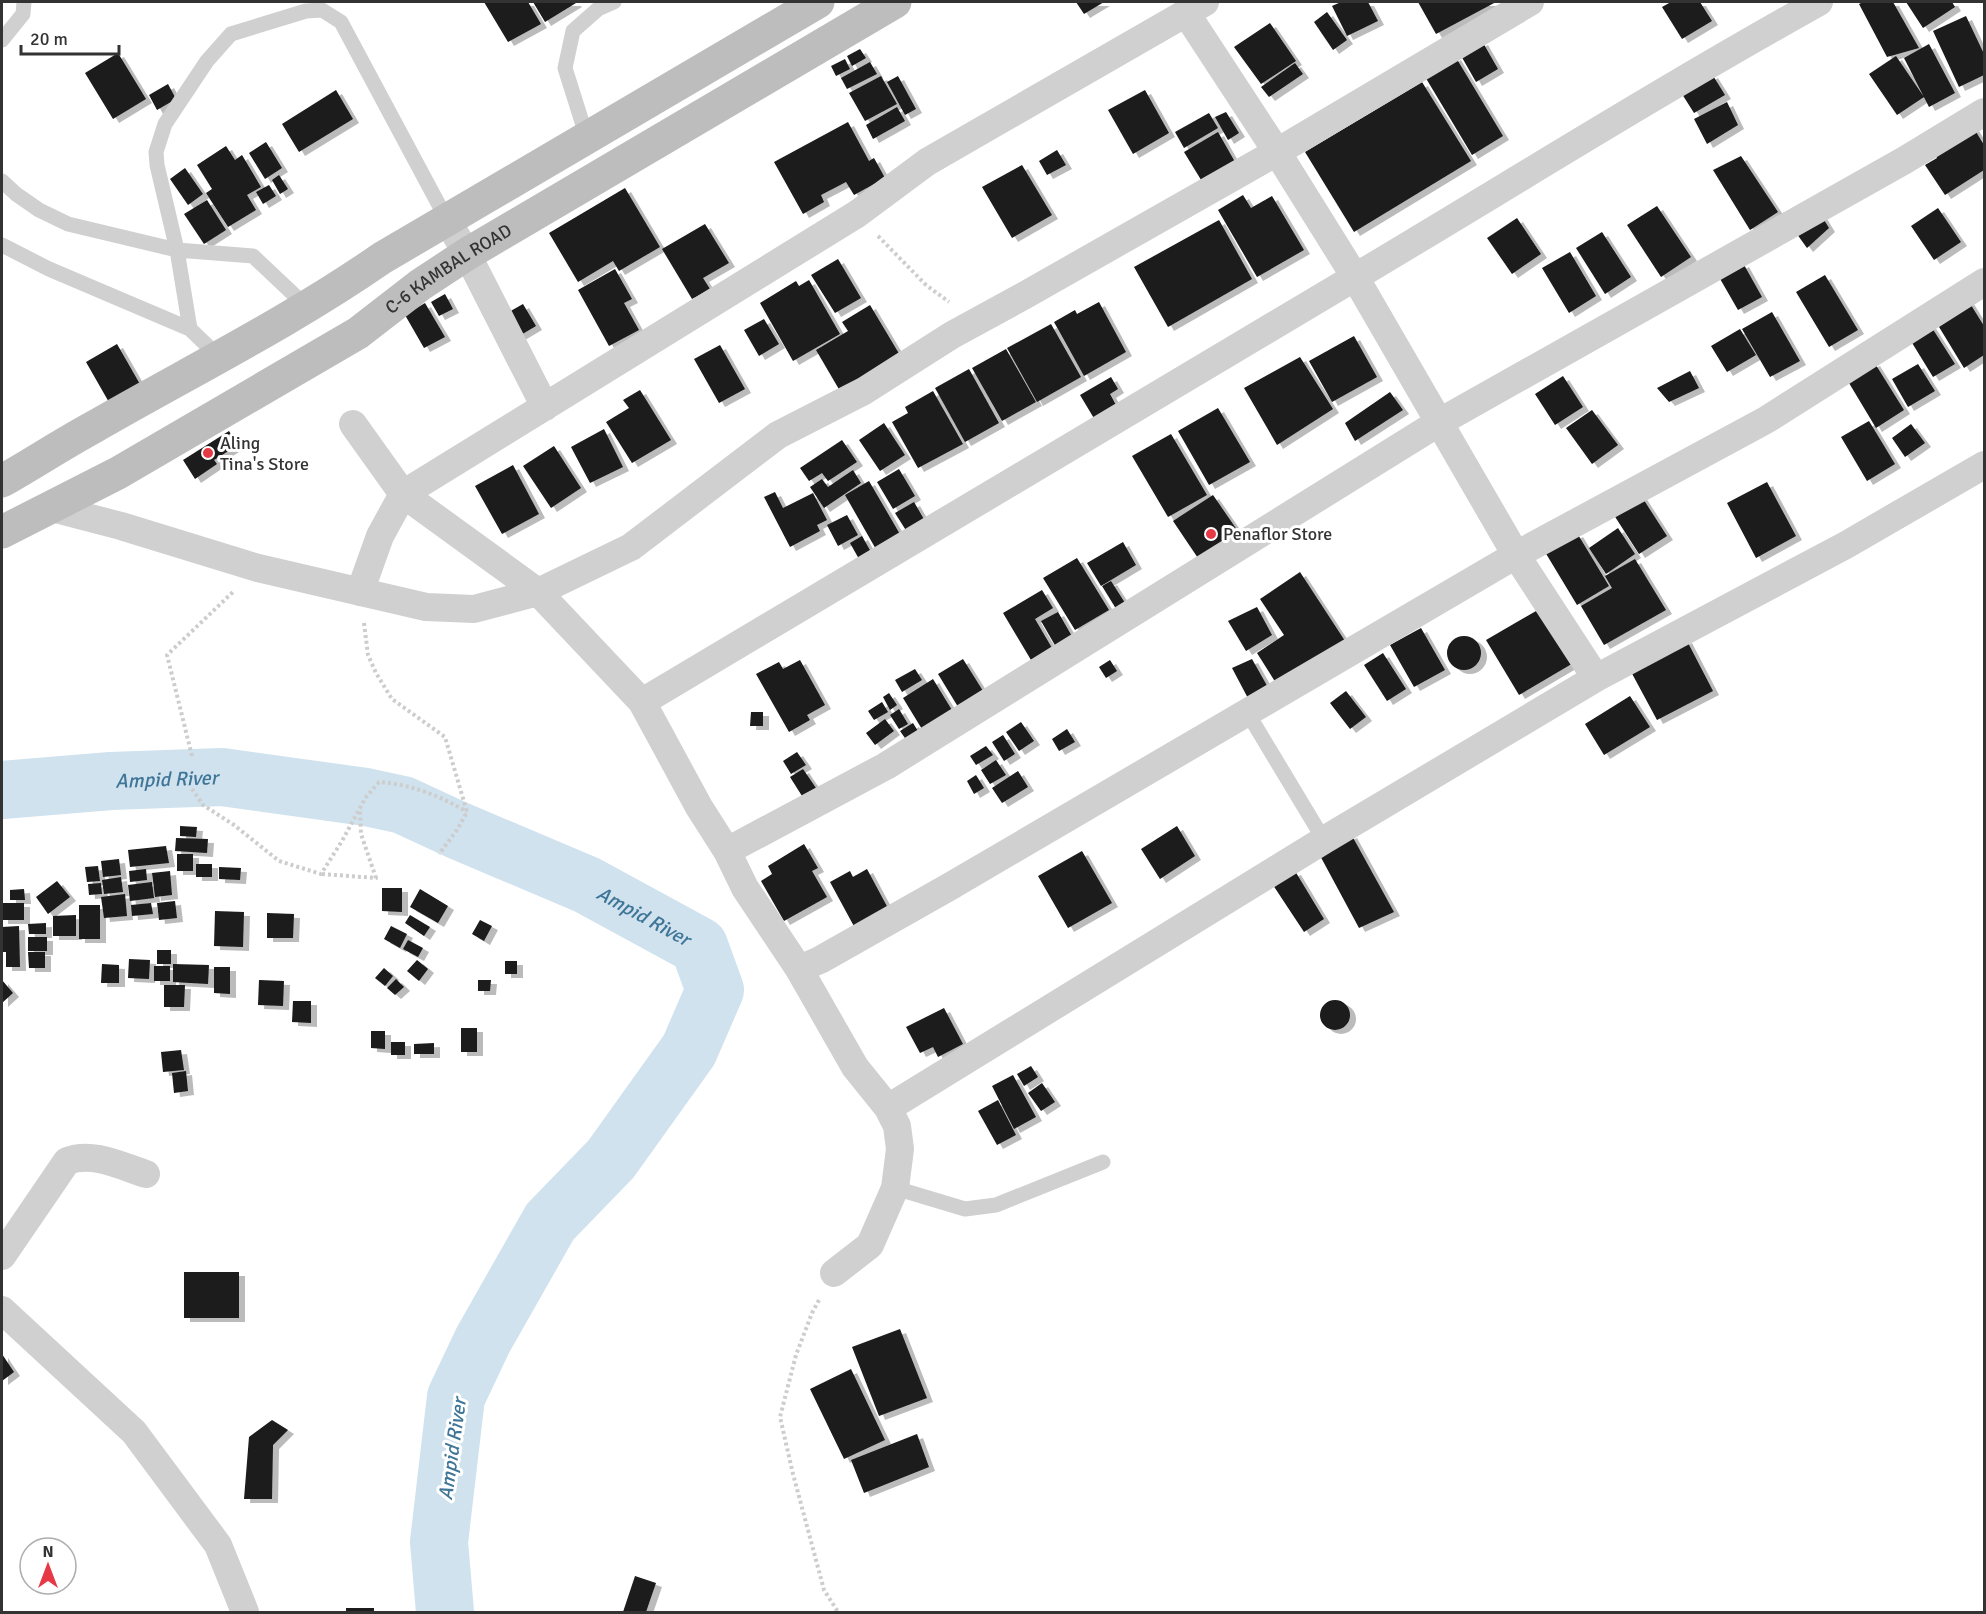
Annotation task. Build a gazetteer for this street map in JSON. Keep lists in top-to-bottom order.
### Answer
{
  "streets": {
    "main road": ["C-6 KAMBAL ROAD"]
  },
  "water": ["Ampid River"],
  "places": ["Aling Tina's Store", "Penaflor Store"],
  "scale_bar": "20 m",
  "north": "top"
}
